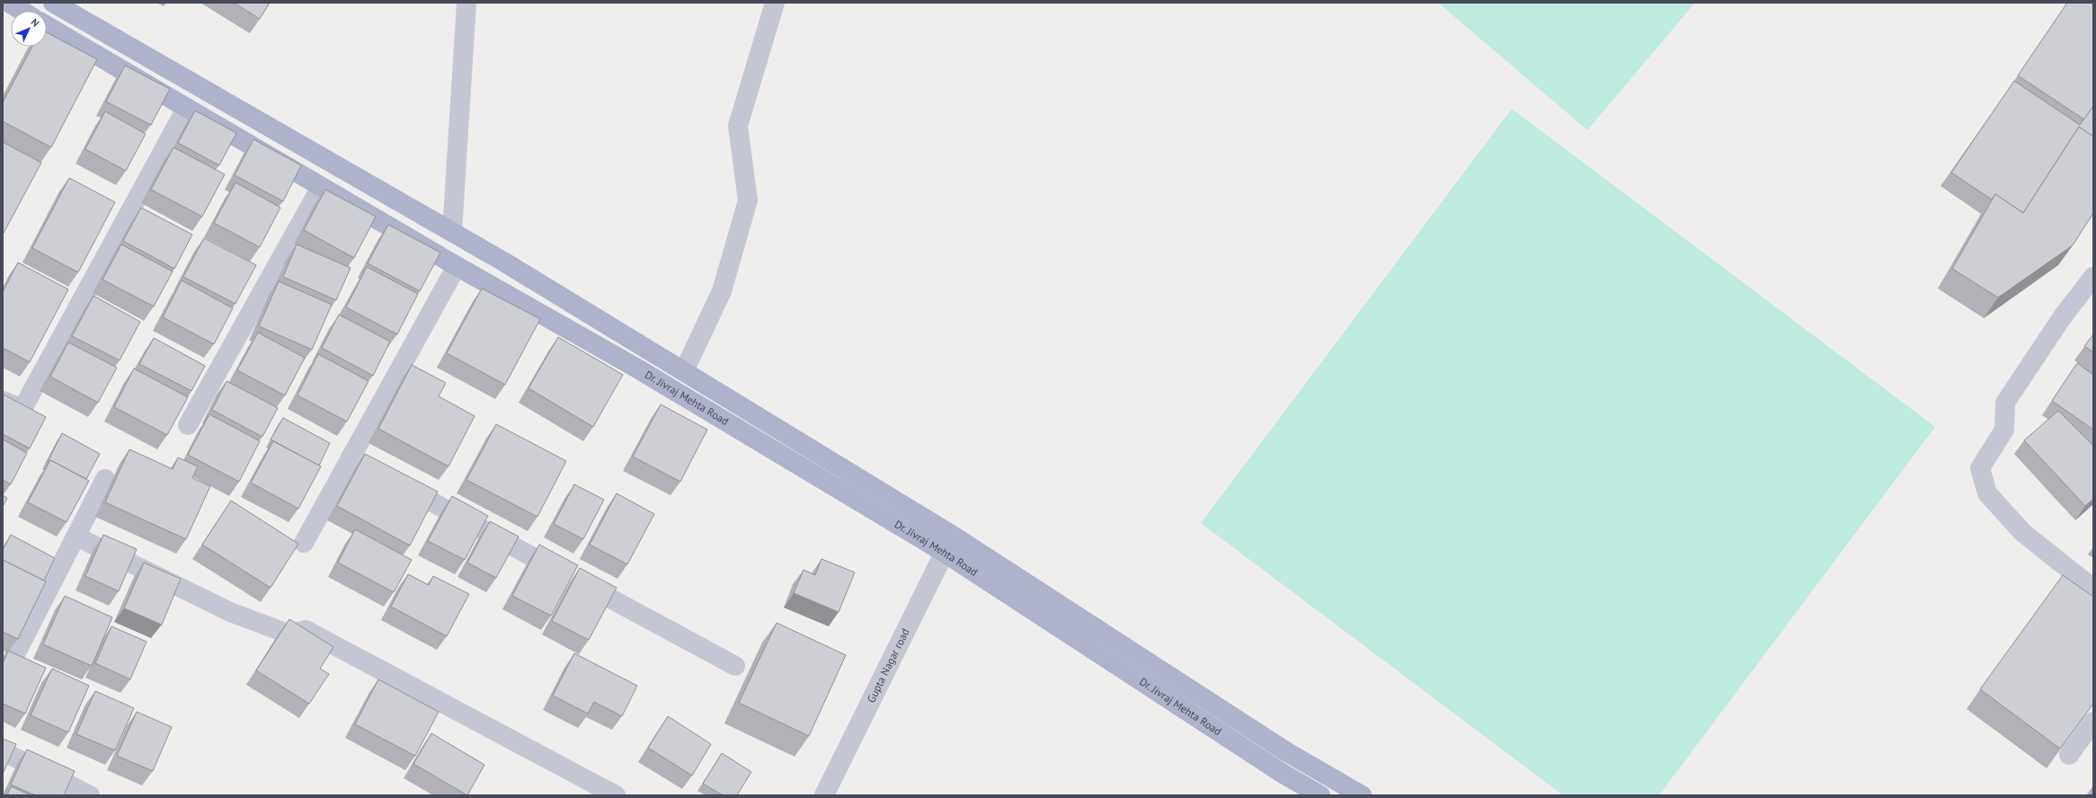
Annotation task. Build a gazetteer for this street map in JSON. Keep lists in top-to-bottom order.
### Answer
{
  "streets": {
    "main road": ["Dr. Jivraj Mehta Road"],
    "street": ["Gupta Nagar road"]
  },
  "crossings": [
    ["Dr. Jivraj Mehta Road", "Gupta Nagar road"]
  ],
  "north": "top right"
}
